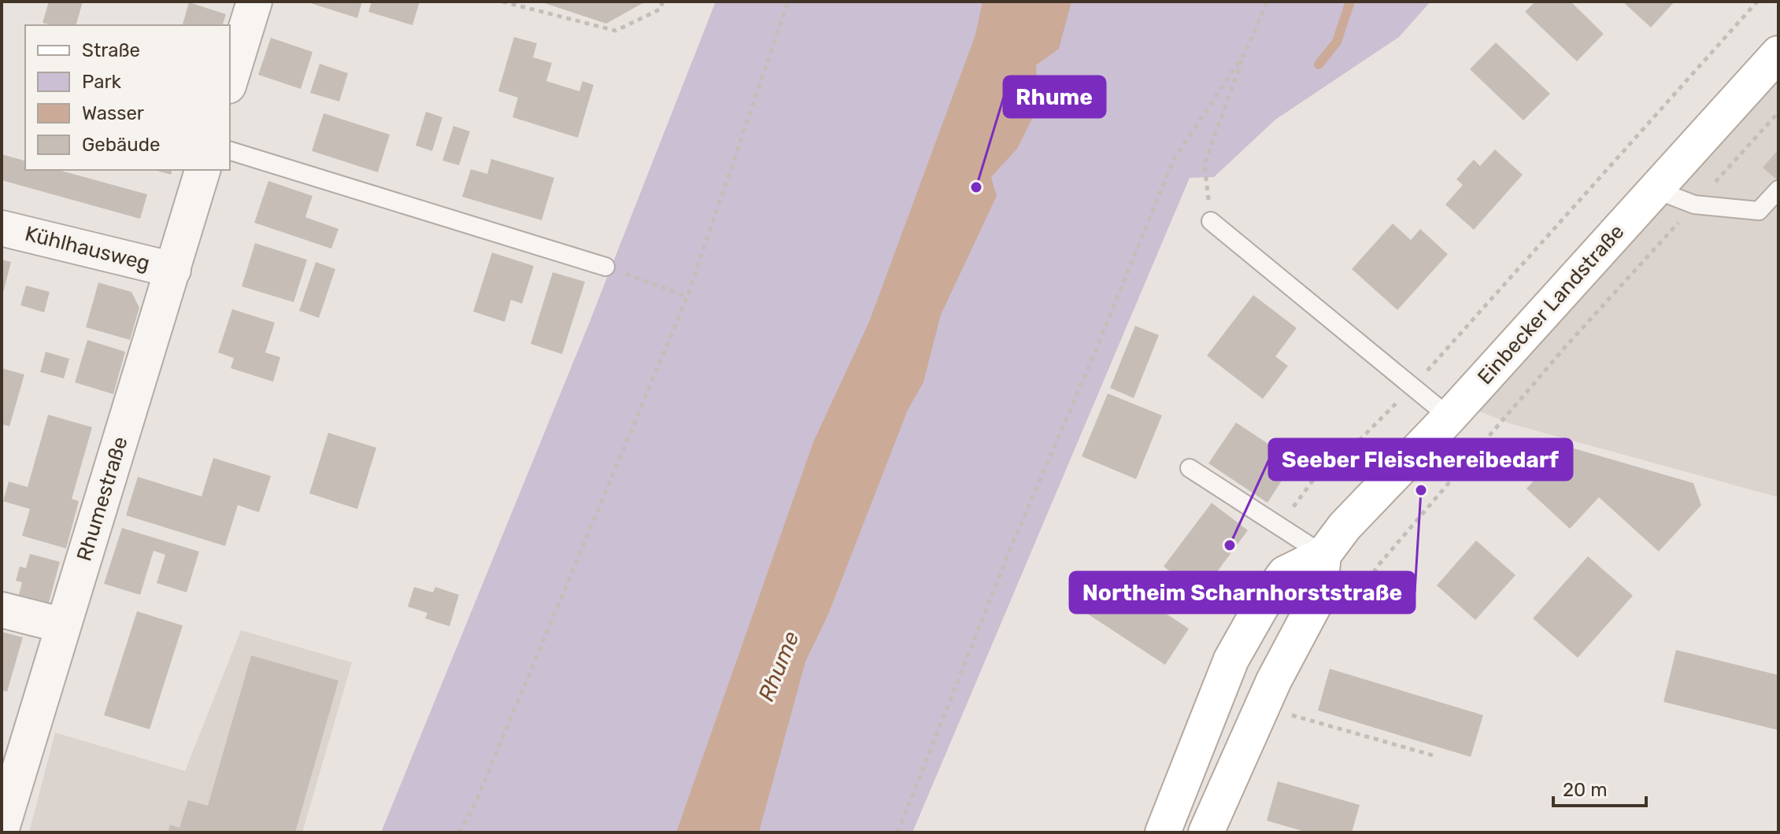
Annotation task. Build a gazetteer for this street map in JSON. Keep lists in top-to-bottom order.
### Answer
{
  "streets": {
    "main road": ["Einbecker Landstraße"],
    "street": ["Kühlhausweg", "Rhumestraße"]
  },
  "crossings": [
    ["Kühlhausweg", "Rhumestraße"]
  ],
  "water": ["Rhume"],
  "places": ["Rhume", "Northeim Scharnhorststraße", "Seeber Fleischereibedarf"],
  "legend": [
    "Straße",
    "Park",
    "Wasser",
    "Gebäude"
  ],
  "scale_bar": "20 m"
}
